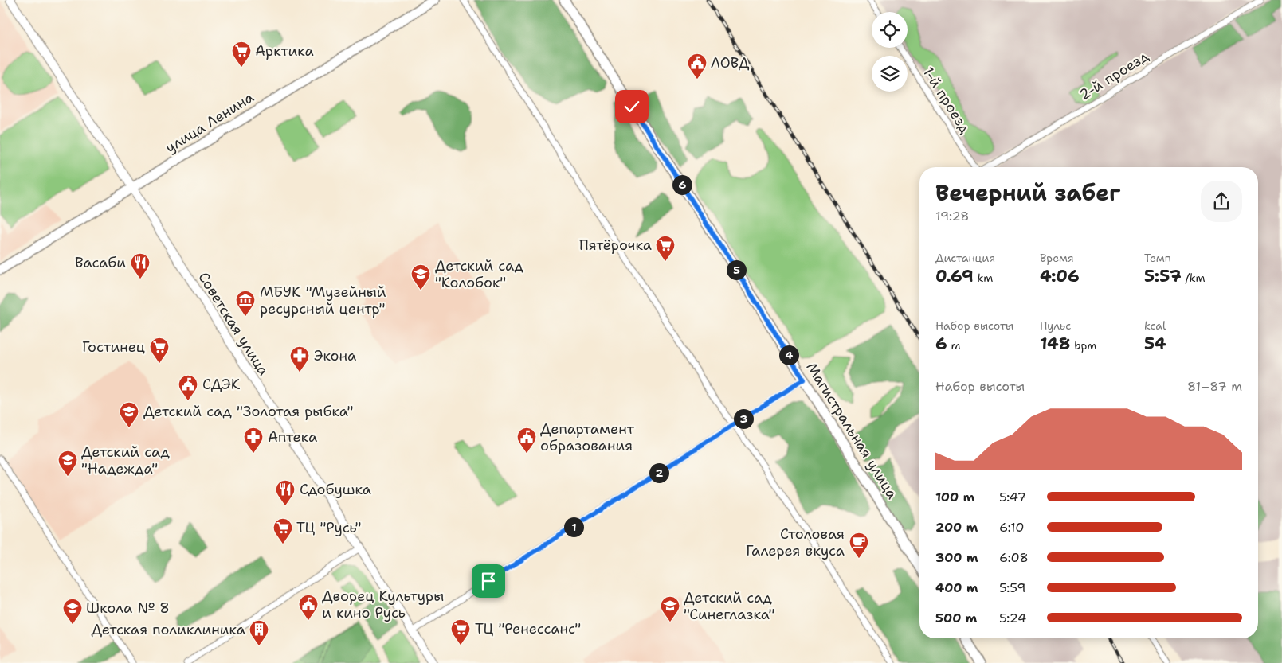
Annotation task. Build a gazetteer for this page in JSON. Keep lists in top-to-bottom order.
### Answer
{
  "streets": {
    "main road": ["улица Ленина", "Советская улица", "Магистральная улица"],
    "street": ["2-й проезд", "1-й проезд"]
  },
  "crossings": [
    ["улица Ленина", "Советская улица"]
  ],
  "places": {
    "supermarket": [
      "Арктика",
      "Пятёрочка",
      "Гостинец",
      "ТЦ \"Русь\"",
      "ТЦ \"Ренессанс\""
    ],
    "public building": [
      "ЛОВД",
      "СДЭК",
      "Департамент образования",
      "Дворец Культуры и кино Русь"
    ],
    "restaurant": ["Васаби", "Сдобушка"],
    "school or university": [
      "Детский сад \"Колобок\"",
      "Детский сад \"Золотая рыбка\"",
      "Детский сад \"Надежда\"",
      "Детский сад \"Синеглазка\"",
      "Школа № 8"
    ],
    "museum": ["МБУК \"Музейный ресурсный центр\""],
    "pharmacy": ["Экона", "Аптека"],
    "cafe": ["Столовая Галерея вкуса"],
    "building": ["Детская поликлиника"]
  },
  "page": {
    "heading": ["Вечерний забег", "19:28"],
    "pins": [
      "6",
      "5",
      "4",
      "3",
      "2",
      "1"
    ],
    "stats": [
      ["Дистанция", "0.69 km"],
      ["Время", "4:06"],
      ["Темп", "5:57 /km"],
      ["Набор высоты", "6 m"],
      ["Пульс", "148 bpm"],
      ["kcal", "54"]
    ],
    "chart": ["Набор высоты", "81–87 m"],
    "list": [
      {
        "name": "100 m",
        "note": "5:47"
      },
      {
        "name": "200 m",
        "note": "6:10"
      },
      {
        "name": "300 m",
        "note": "6:08"
      },
      {
        "name": "400 m",
        "note": "5:59"
      },
      {
        "name": "500 m",
        "note": "5:24"
      }
    ]
  }
}
